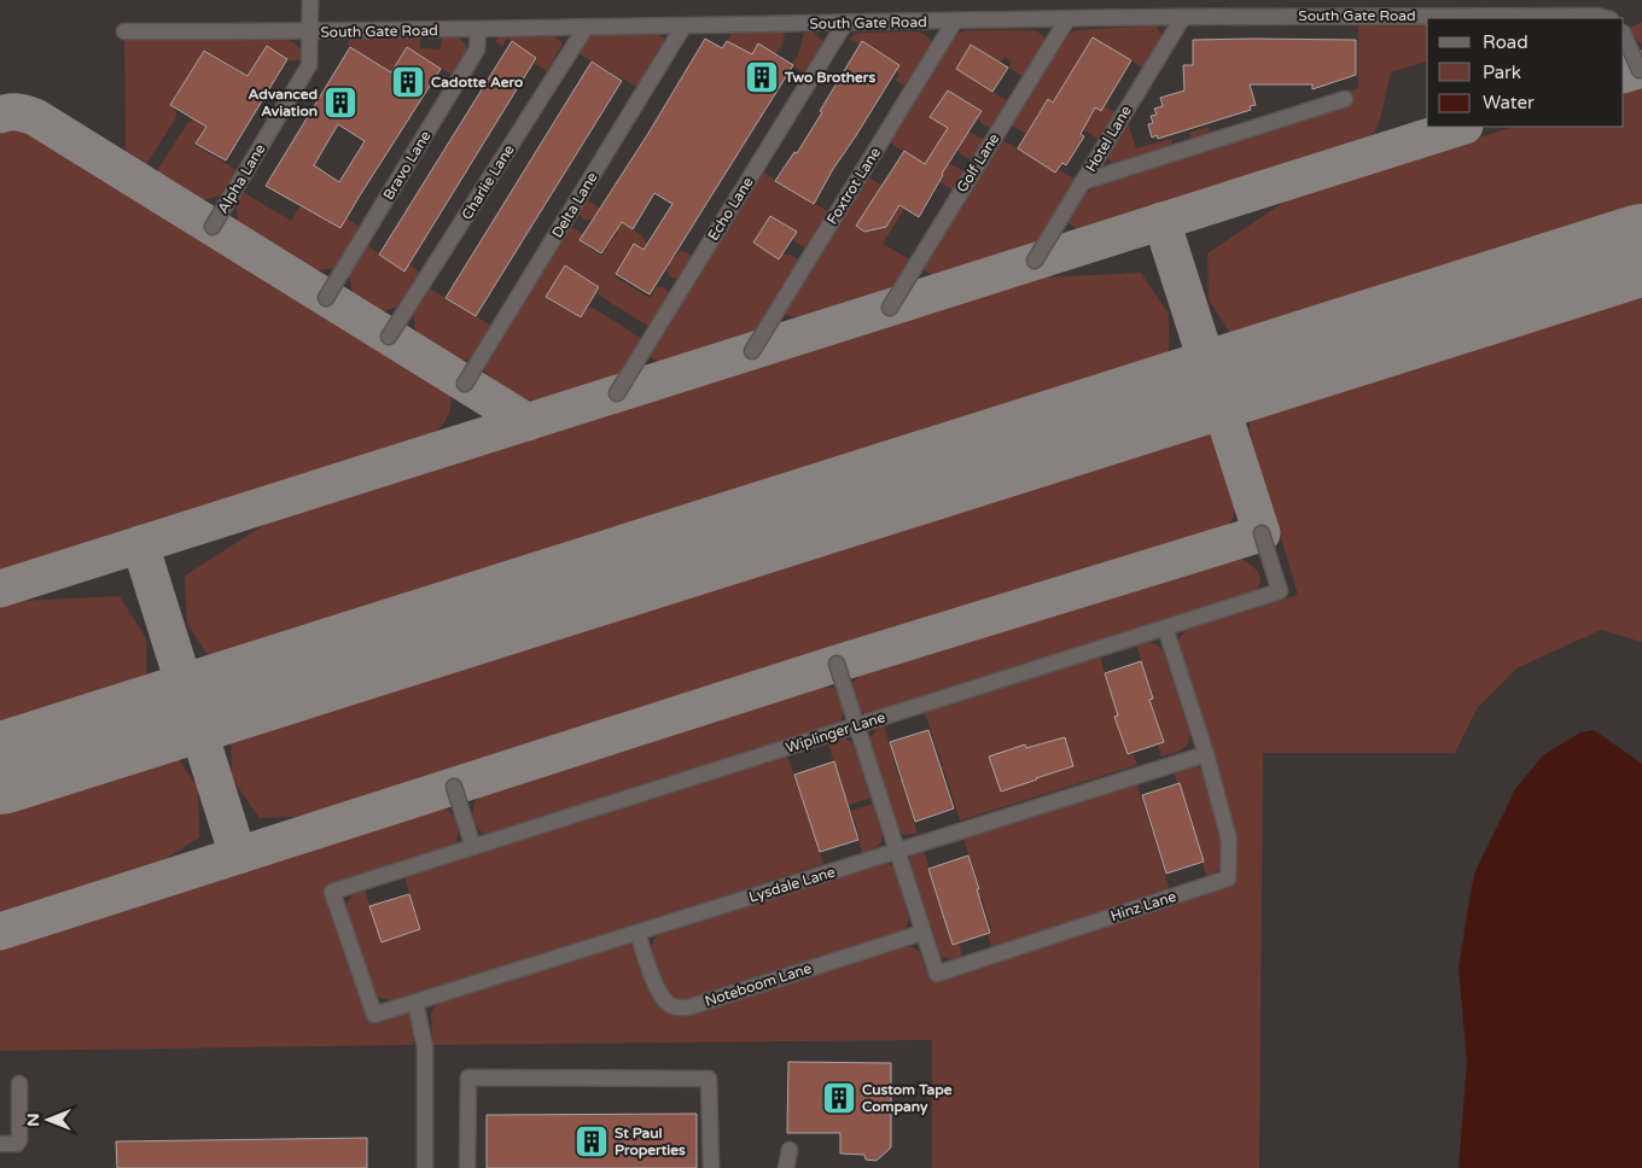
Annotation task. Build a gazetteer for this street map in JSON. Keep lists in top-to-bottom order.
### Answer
{
  "streets": {
    "lane": [
      "South Gate Road",
      "Hotel Lane",
      "Golf Lane",
      "Bravo Lane",
      "Alpha Lane",
      "Charlie Lane",
      "Foxtrot Lane",
      "Delta Lane",
      "Echo Lane",
      "Wiplinger Lane",
      "Lysdale Lane",
      "Hinz Lane",
      "Noteboom Lane"
    ]
  },
  "crossings": [
    ["South Gate Road", "Hotel Lane"],
    ["South Gate Road", "Golf Lane"],
    ["South Gate Road", "Bravo Lane"],
    ["South Gate Road", "Alpha Lane"],
    ["South Gate Road", "Charlie Lane"],
    ["South Gate Road", "Foxtrot Lane"],
    ["South Gate Road", "Delta Lane"],
    ["South Gate Road", "Echo Lane"],
    ["Wiplinger Lane", "Lysdale Lane"],
    ["Lysdale Lane", "Hinz Lane"],
    ["Lysdale Lane", "Noteboom Lane"],
    ["Hinz Lane", "Noteboom Lane"]
  ],
  "places": {
    "building": [
      "Two Brothers",
      "Cadotte Aero",
      "Advanced Aviation",
      "Custom Tape Company",
      "St Paul Properties"
    ]
  },
  "legend": ["Road", "Park", "Water"],
  "north": "left"
}
